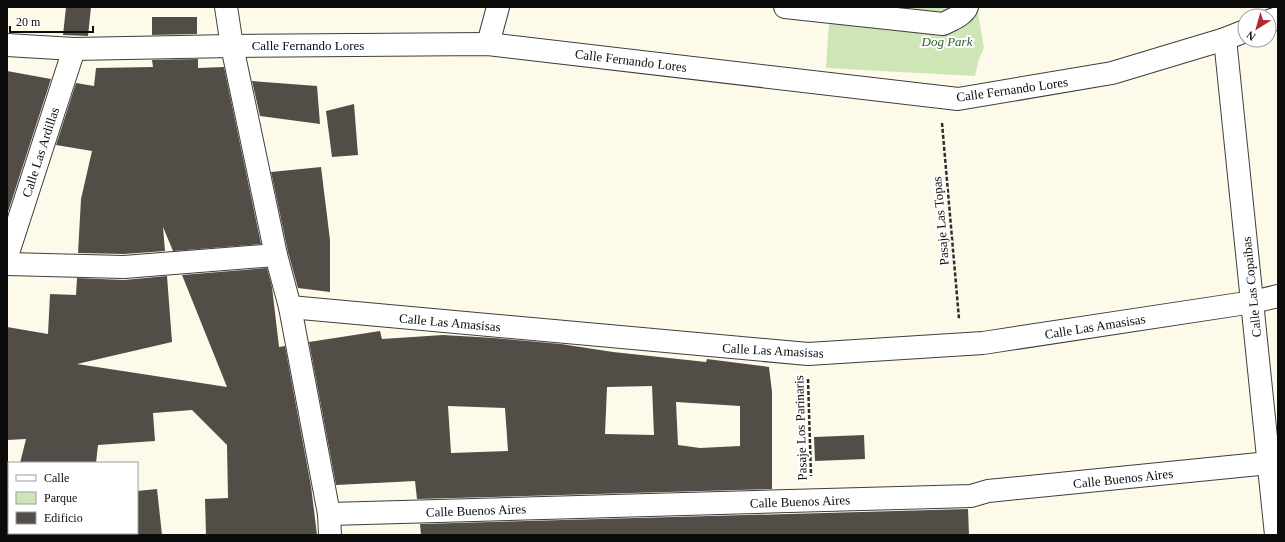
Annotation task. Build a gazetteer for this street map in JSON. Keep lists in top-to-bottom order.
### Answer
{
  "streets": {
    "street": [
      "Calle Fernando Lores",
      "Calle Las Ardillas",
      "Calle Las Copaibas",
      "Calle Las Amasisas",
      "Calle Buenos Aires"
    ],
    "path": ["Pasaje Las Topas", "Pasaje Los Parinaris"]
  },
  "crossings": [
    ["Calle Fernando Lores", "Calle Las Ardillas"],
    ["Calle Fernando Lores", "Pasaje Las Topas"],
    ["Calle Fernando Lores", "Calle Las Copaibas"],
    ["Pasaje Las Topas", "Calle Las Amasisas"],
    ["Calle Las Copaibas", "Calle Las Amasisas"],
    ["Calle Las Copaibas", "Calle Buenos Aires"],
    ["Calle Las Amasisas", "Pasaje Los Parinaris"],
    ["Pasaje Los Parinaris", "Calle Buenos Aires"]
  ],
  "parks": ["Dog Park"],
  "legend": ["Calle", "Parque", "Edificio"],
  "scale_bar": "20 m",
  "north": "bottom left"
}
